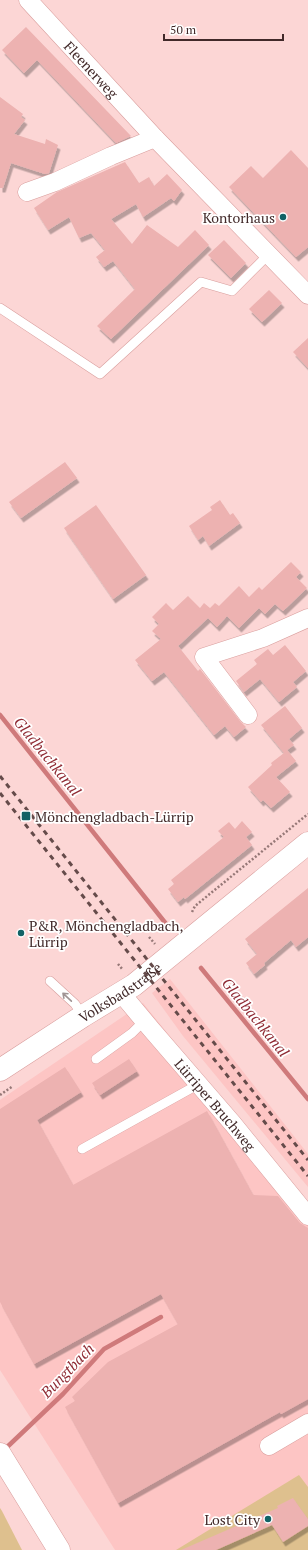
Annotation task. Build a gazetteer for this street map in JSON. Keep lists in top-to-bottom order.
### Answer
{
  "streets": {
    "main road": ["Volksbadstraße"],
    "street": ["Fleenerweg", "Lürriper Bruchweg"]
  },
  "crossings": [
    ["Volksbadstraße", "Lürriper Bruchweg"]
  ],
  "water": ["Gladbachkanal", "Bungtbach"],
  "places": {
    "other": ["Kontorhaus", "P&R, Mönchengladbach, Lürrip", "Lost City"],
    "transit": ["Mönchengladbach-Lürrip"]
  },
  "scale_bar": "50 m"
}
